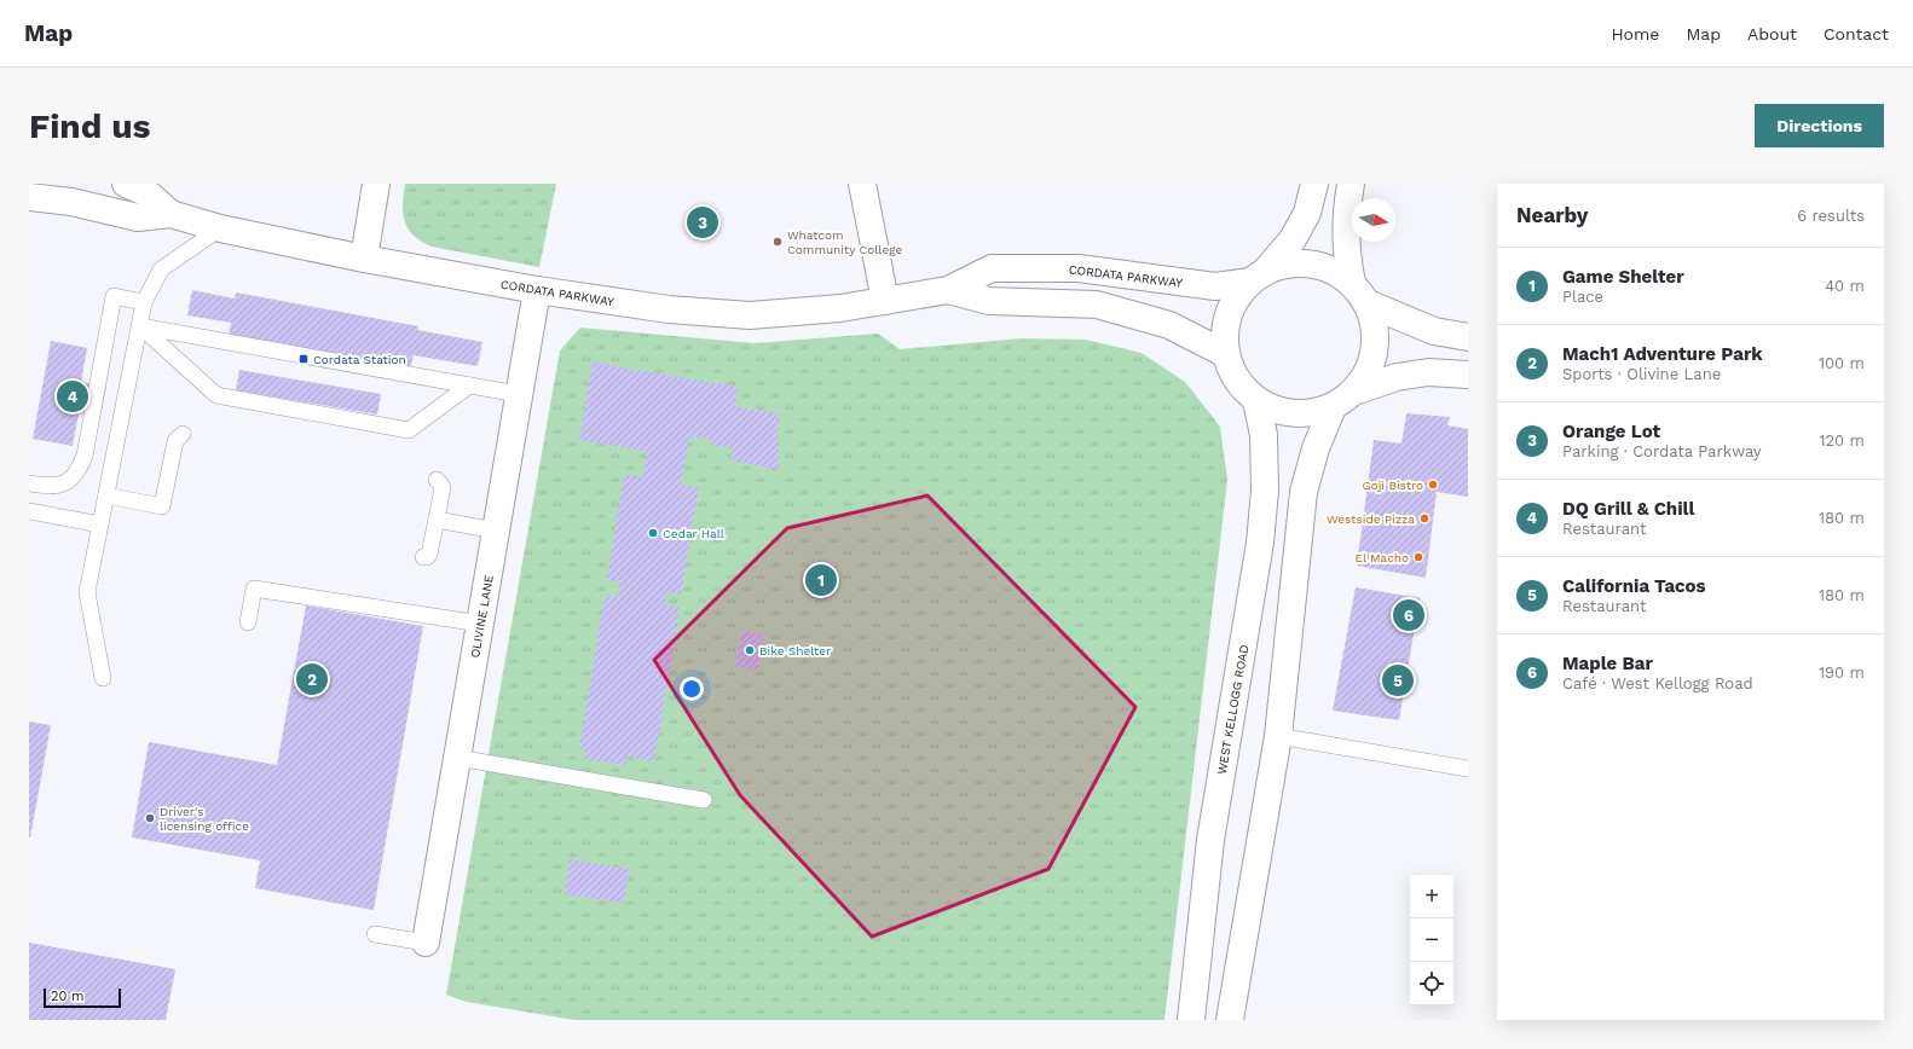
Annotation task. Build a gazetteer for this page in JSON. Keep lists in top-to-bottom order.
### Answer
{
  "streets": {
    "street": ["CORDATA PARKWAY", "OLIVINE LANE", "WEST KELLOGG ROAD"]
  },
  "crossings": [
    ["CORDATA PARKWAY", "OLIVINE LANE"],
    ["CORDATA PARKWAY", "WEST KELLOGG ROAD"]
  ],
  "places": {
    "other": [
      "Whatcom Community College",
      "Goji Bistro",
      "Westside Pizza",
      "Cedar Hall",
      "El Macho",
      "Bike Shelter",
      "Driver's licensing office"
    ],
    "transit": ["Cordata Station"]
  },
  "scale_bar": "20 m",
  "north": "right",
  "page": {
    "header": "Map",
    "nav": [
      "Home",
      "Map",
      "About",
      "Contact"
    ],
    "buttons": "Directions",
    "title": "Find us",
    "heading": ["Nearby", "6 results"],
    "pins": [
      "3",
      "4",
      "1",
      "6",
      "2",
      "5"
    ],
    "list": [
      {
        "mark": "1",
        "name": "Game Shelter",
        "note": "Place",
        "value": "40 m"
      },
      {
        "mark": "2",
        "name": "Mach1 Adventure Park",
        "note": "Sports · Olivine Lane",
        "value": "100 m"
      },
      {
        "mark": "3",
        "name": "Orange Lot",
        "note": "Parking · Cordata Parkway",
        "value": "120 m"
      },
      {
        "mark": "4",
        "name": "DQ Grill & Chill",
        "note": "Restaurant",
        "value": "180 m"
      },
      {
        "mark": "5",
        "name": "California Tacos",
        "note": "Restaurant",
        "value": "180 m"
      },
      {
        "mark": "6",
        "name": "Maple Bar",
        "note": "Café · West Kellogg Road",
        "value": "190 m"
      }
    ],
    "map_buttons": ["+", "−"],
    "scale": "20 m"
  }
}
